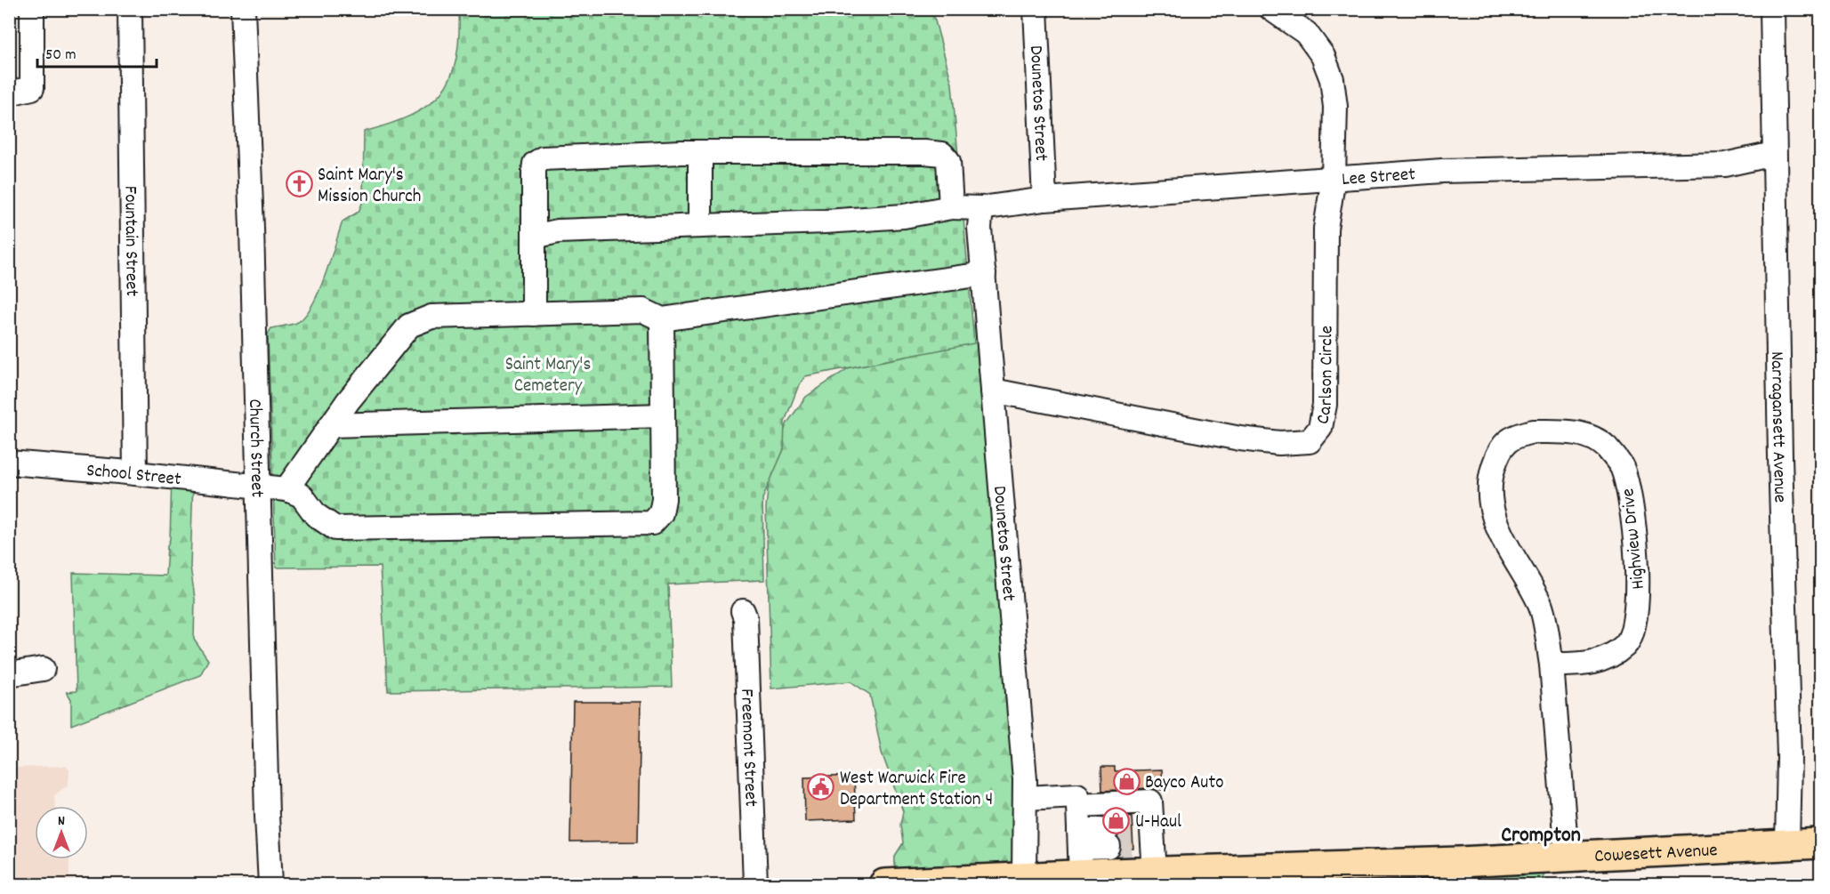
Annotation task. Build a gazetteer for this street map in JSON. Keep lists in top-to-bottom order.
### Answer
{
  "streets": {
    "main road": ["Cowesett Avenue"],
    "street": [
      "Dounetos Street",
      "Lee Street",
      "Fountain Street",
      "Carlson Circle",
      "Narragansett Avenue",
      "Church Street",
      "School Street",
      "Highview Drive",
      "Freemont Street"
    ]
  },
  "crossings": [
    ["Dounetos Street", "Lee Street"],
    ["Dounetos Street", "Carlson Circle"],
    ["Dounetos Street", "Cowesett Avenue"],
    ["Lee Street", "Carlson Circle"],
    ["Lee Street", "Narragansett Avenue"],
    ["Fountain Street", "School Street"],
    ["Narragansett Avenue", "Cowesett Avenue"],
    ["Church Street", "School Street"],
    ["Highview Drive", "Cowesett Avenue"]
  ],
  "districts": ["Crompton"],
  "parks": ["Saint Mary's Cemetery"],
  "places": {
    "church": ["Saint Mary's Mission Church"],
    "shop": ["Bayco Auto", "U-Haul"],
    "public building": ["West Warwick Fire Department Station 4"]
  },
  "scale_bar": "50 m",
  "north": "top"
}
